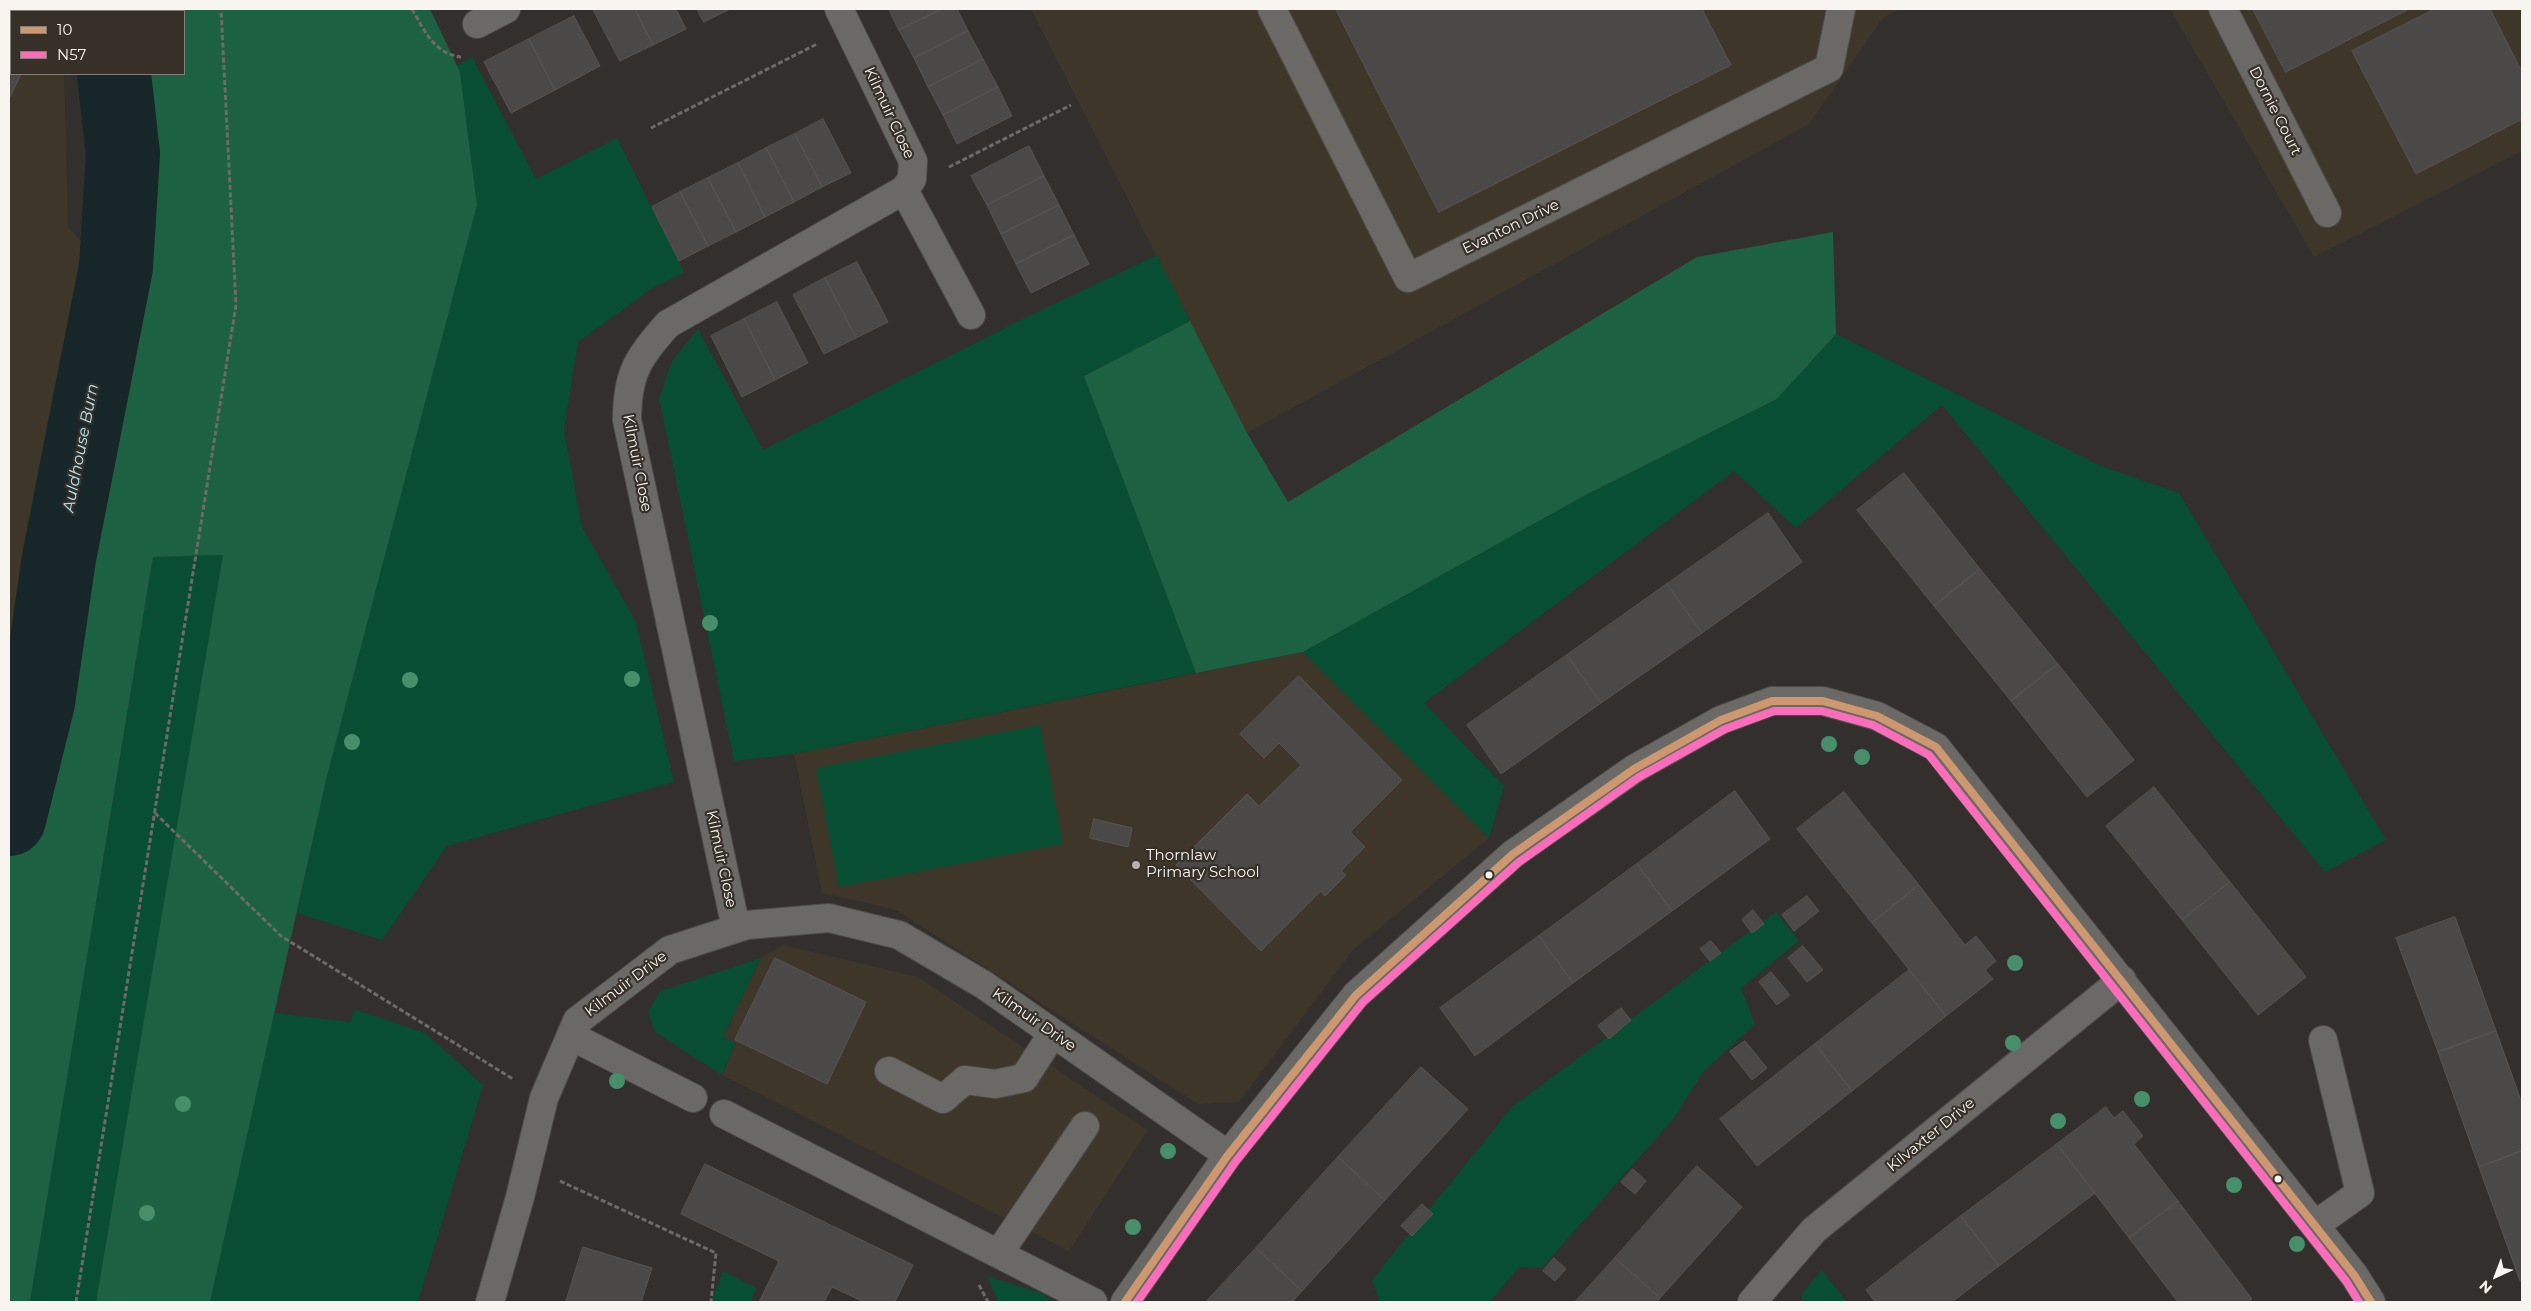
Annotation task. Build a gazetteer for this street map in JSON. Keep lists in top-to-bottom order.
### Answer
{
  "streets": {
    "street": [
      "Dornie Court",
      "Kilmuir Close",
      "Evanton Drive",
      "Kilmuir Drive",
      "Kilvaxter Drive"
    ]
  },
  "crossings": [
    ["Kilmuir Close", "Kilmuir Drive"]
  ],
  "water": ["Auldhouse Burn"],
  "places": ["Thornlaw Primary School"],
  "lines": ["transit line 10", "transit line N57"],
  "legend": ["10", "N57"],
  "north": "bottom left"
}
